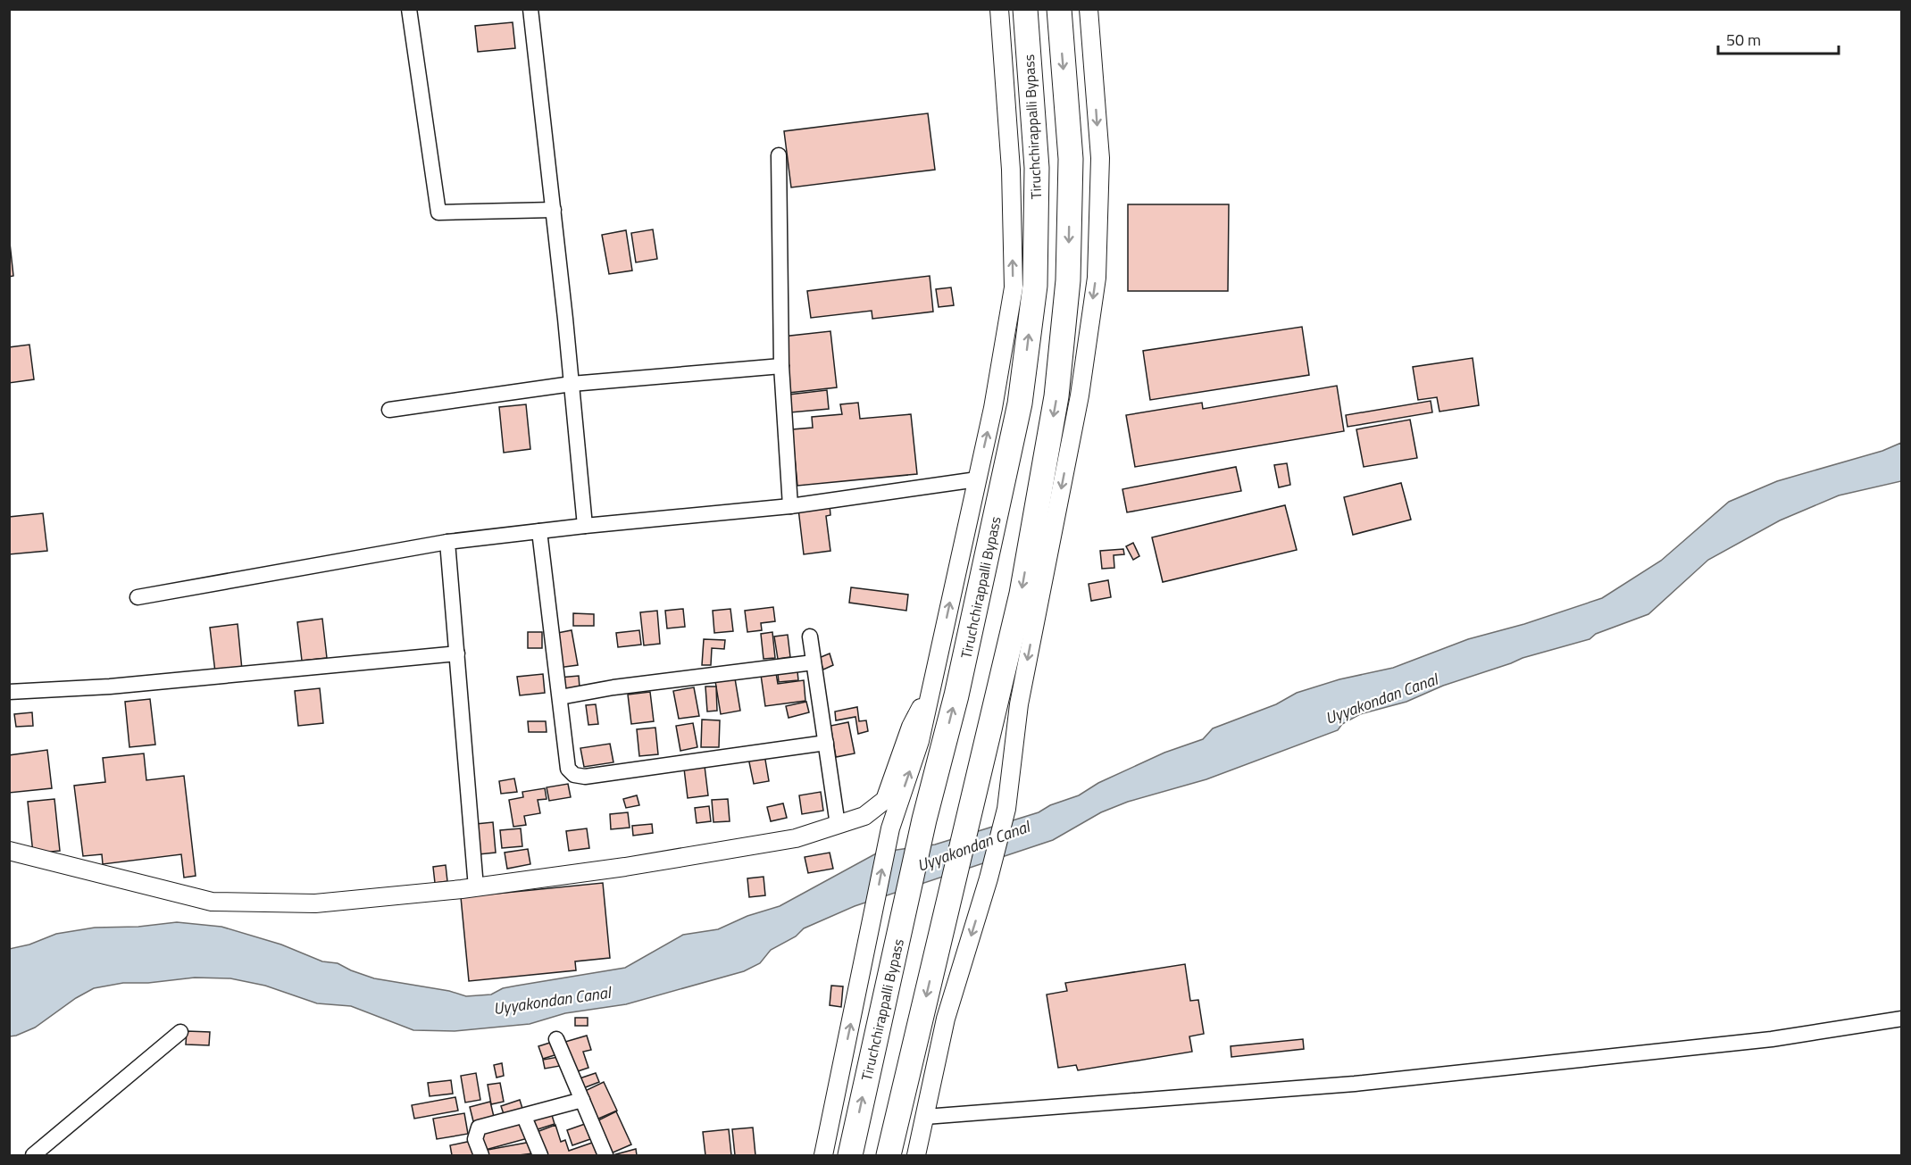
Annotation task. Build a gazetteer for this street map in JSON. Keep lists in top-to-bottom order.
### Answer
{
  "streets": {
    "highway": ["Tiruchchirappalli Bypass"]
  },
  "water": ["Uyyakondan Canal"],
  "scale_bar": "50 m"
}
